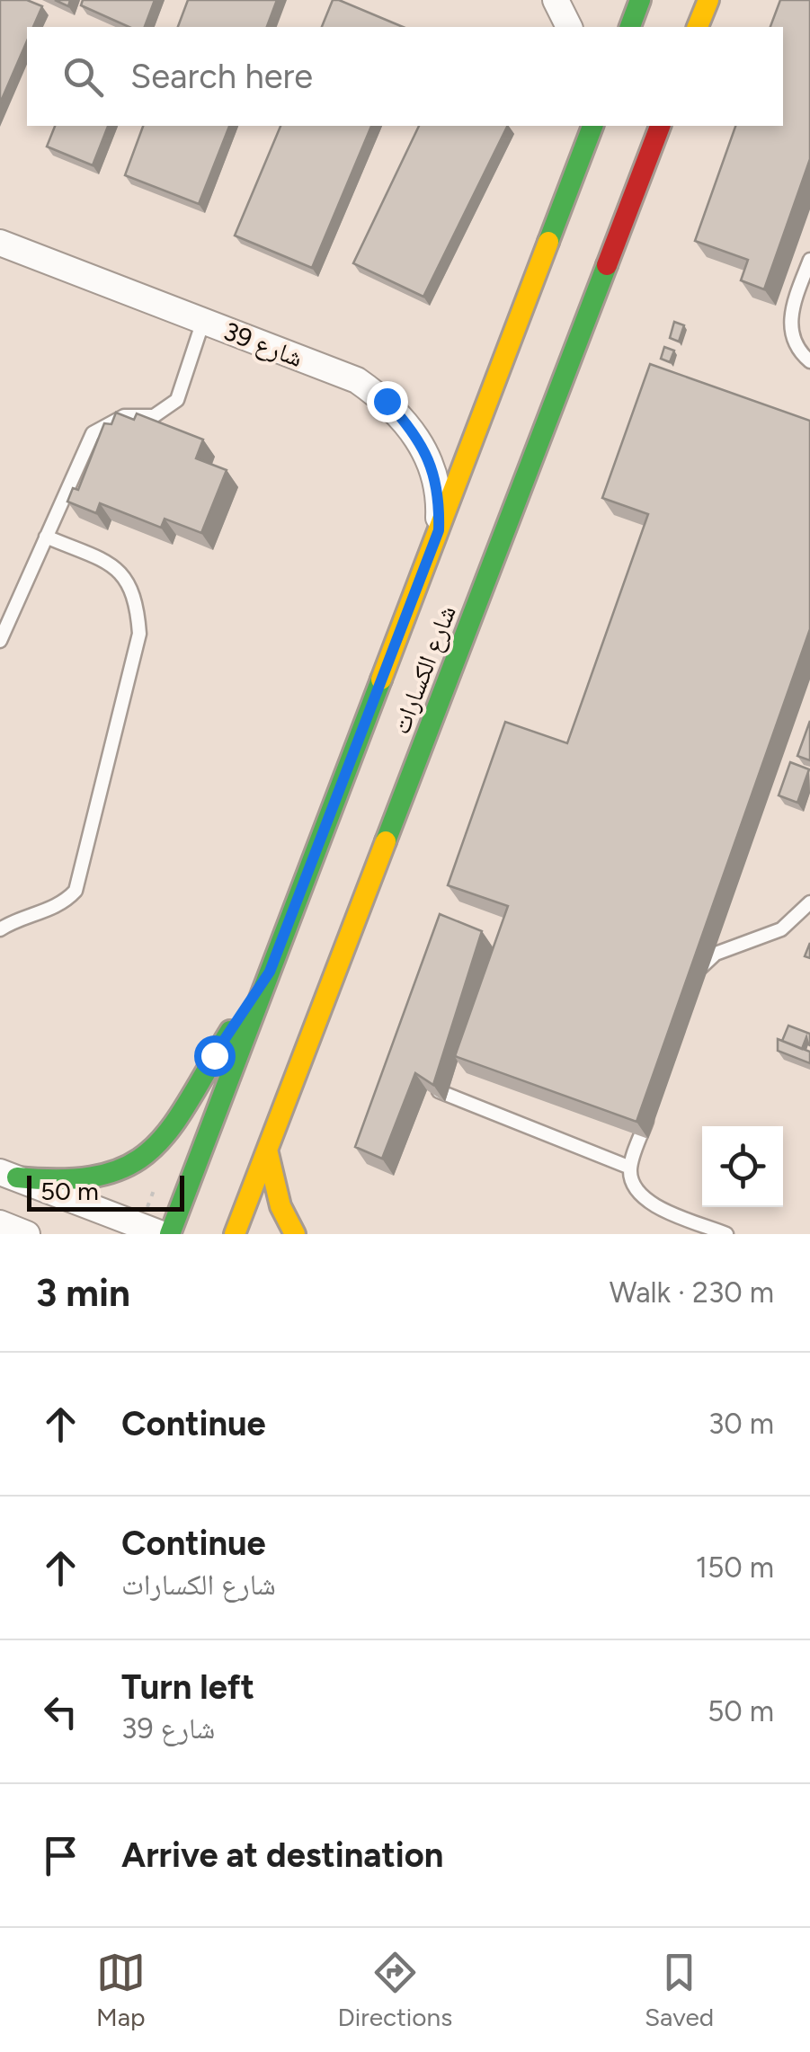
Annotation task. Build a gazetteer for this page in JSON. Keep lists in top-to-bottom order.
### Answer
{
  "streets": {
    "street": ["شارع 39", "شارع الكسارات"]
  },
  "crossings": [
    ["شارع 39", "شارع الكسارات"]
  ],
  "scale_bar": "50 m",
  "page": {
    "search": "Search here",
    "scale": "50 m",
    "heading": ["3 min", "Walk · 230 m"],
    "list": [
      ["Continue", "30 m"],
      ["Continue", "شارع الكسارات", "150 m"],
      ["Turn left", "شارع 39", "50 m"],
      "Arrive at destination"
    ],
    "nav": ["Map", "Directions", "Saved"]
  }
}
